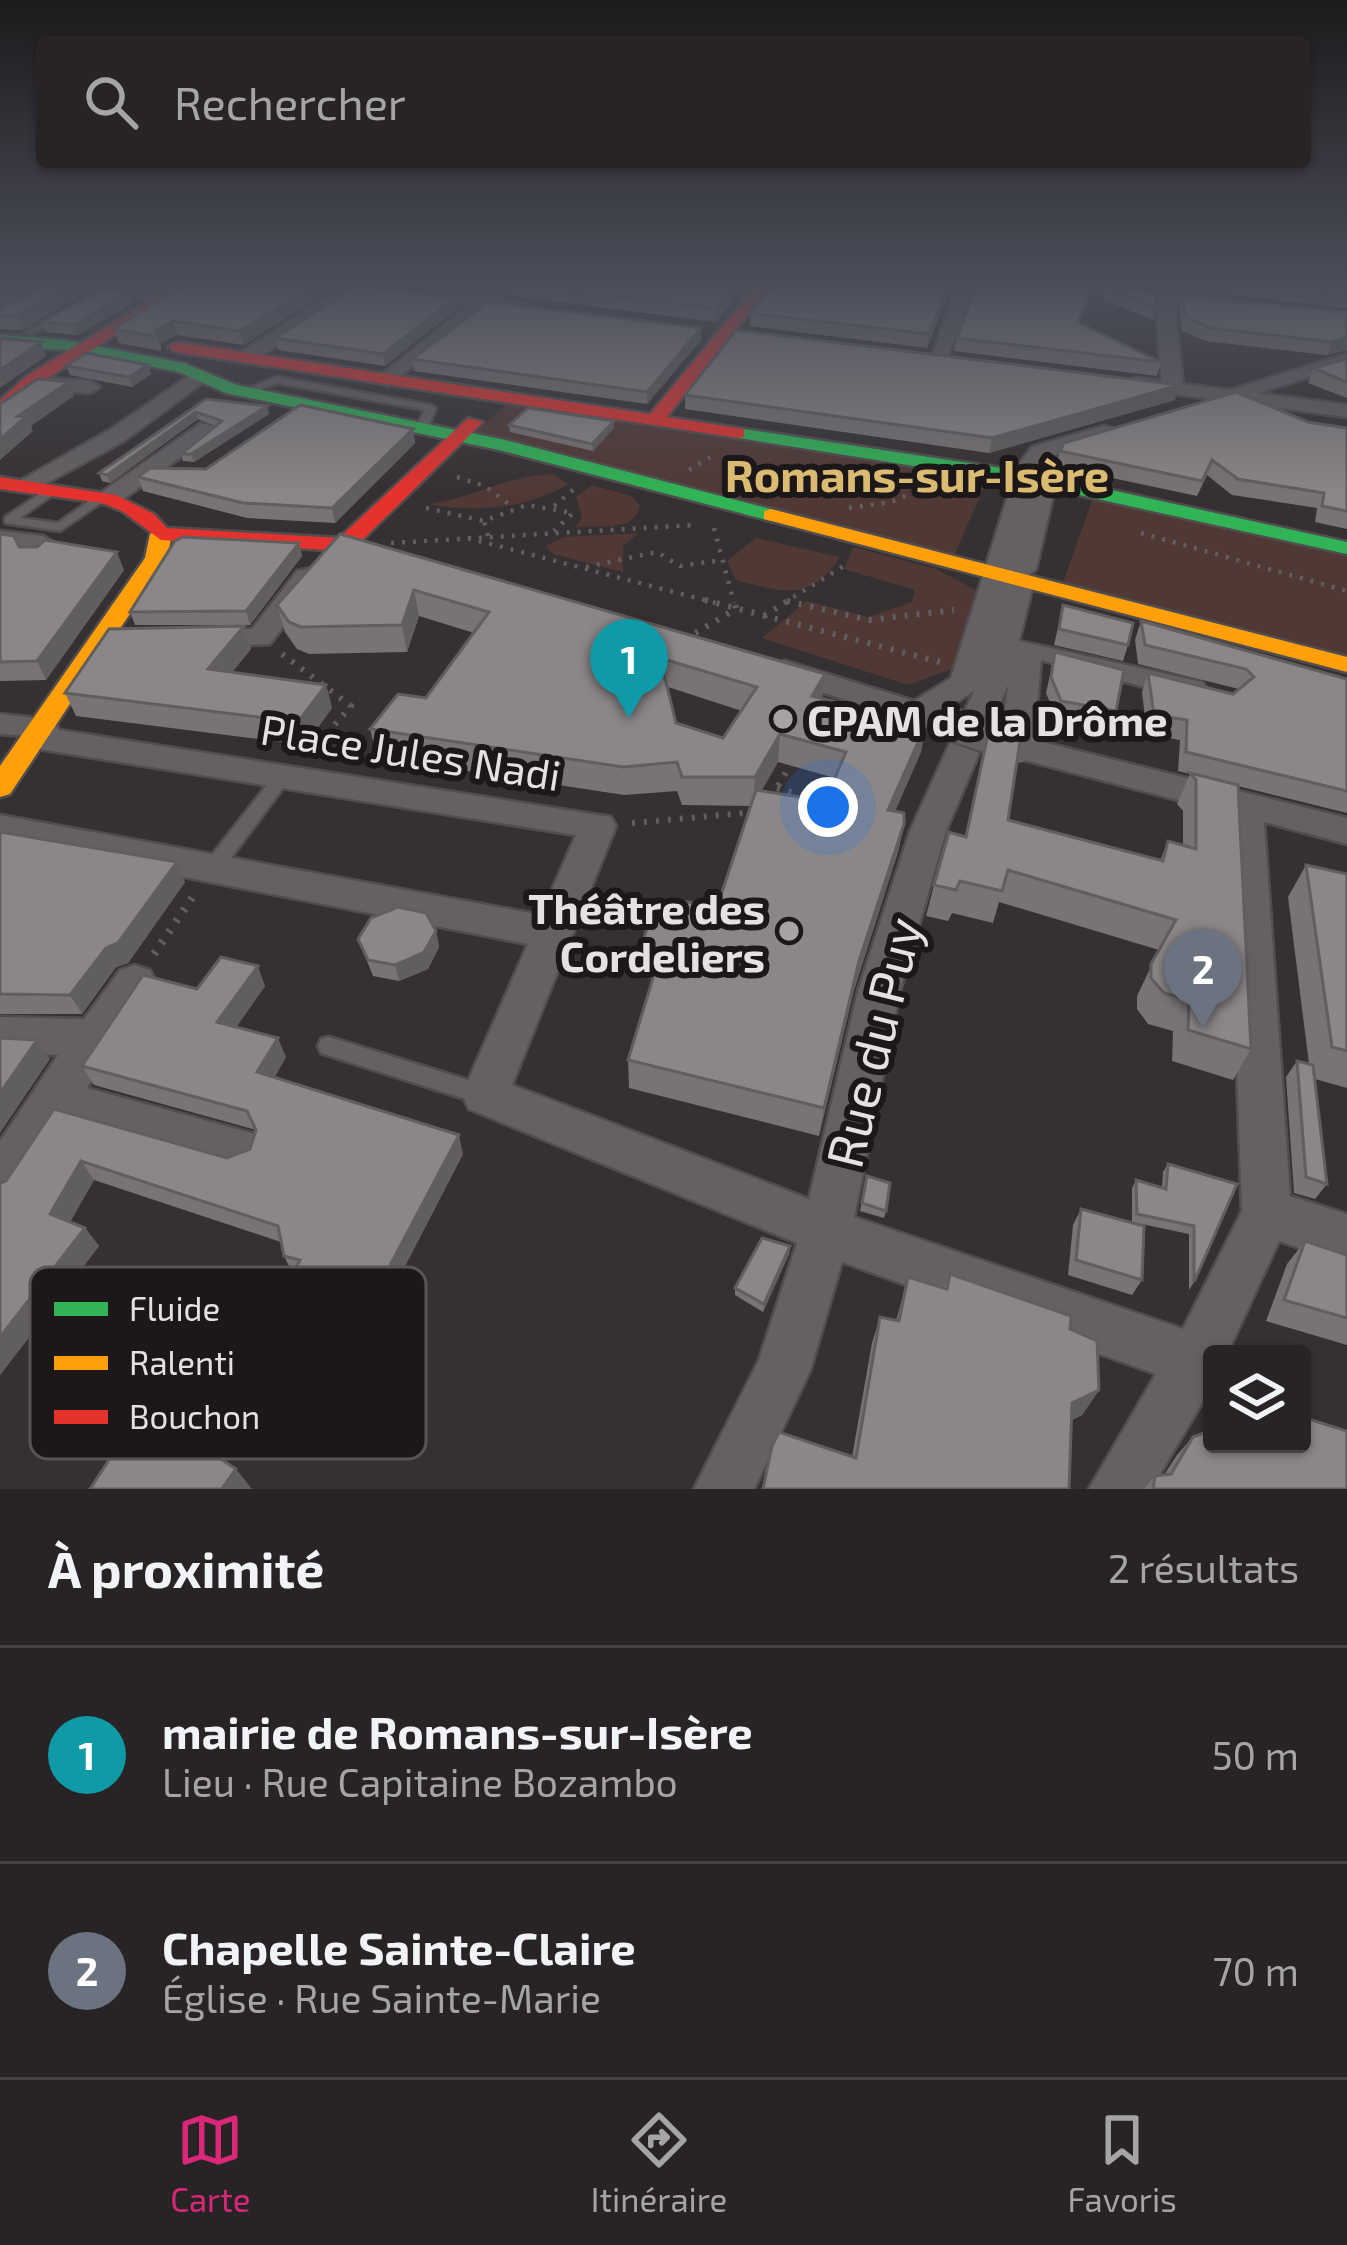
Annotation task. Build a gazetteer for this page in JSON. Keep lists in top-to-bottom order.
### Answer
{
  "streets": {
    "street": ["Place Jules Nadi", "Rue du Puy"]
  },
  "districts": ["Romans-sur-Isère"],
  "places": ["CPAM de la Drôme", "Théâtre des Cordeliers"],
  "legend": ["Fluide", "Ralenti", "Bouchon"],
  "page": {
    "search": "Rechercher",
    "pins": ["1", "2"],
    "heading": ["À proximité", "2 résultats"],
    "list": [
      {
        "mark": "1",
        "name": "mairie de Romans-sur-Isère",
        "note": "Lieu · Rue Capitaine Bozambo",
        "value": "50 m"
      },
      {
        "mark": "2",
        "name": "Chapelle Sainte-Claire",
        "note": "Église · Rue Sainte-Marie",
        "value": "70 m"
      }
    ],
    "nav": ["Carte", "Itinéraire", "Favoris"]
  }
}
